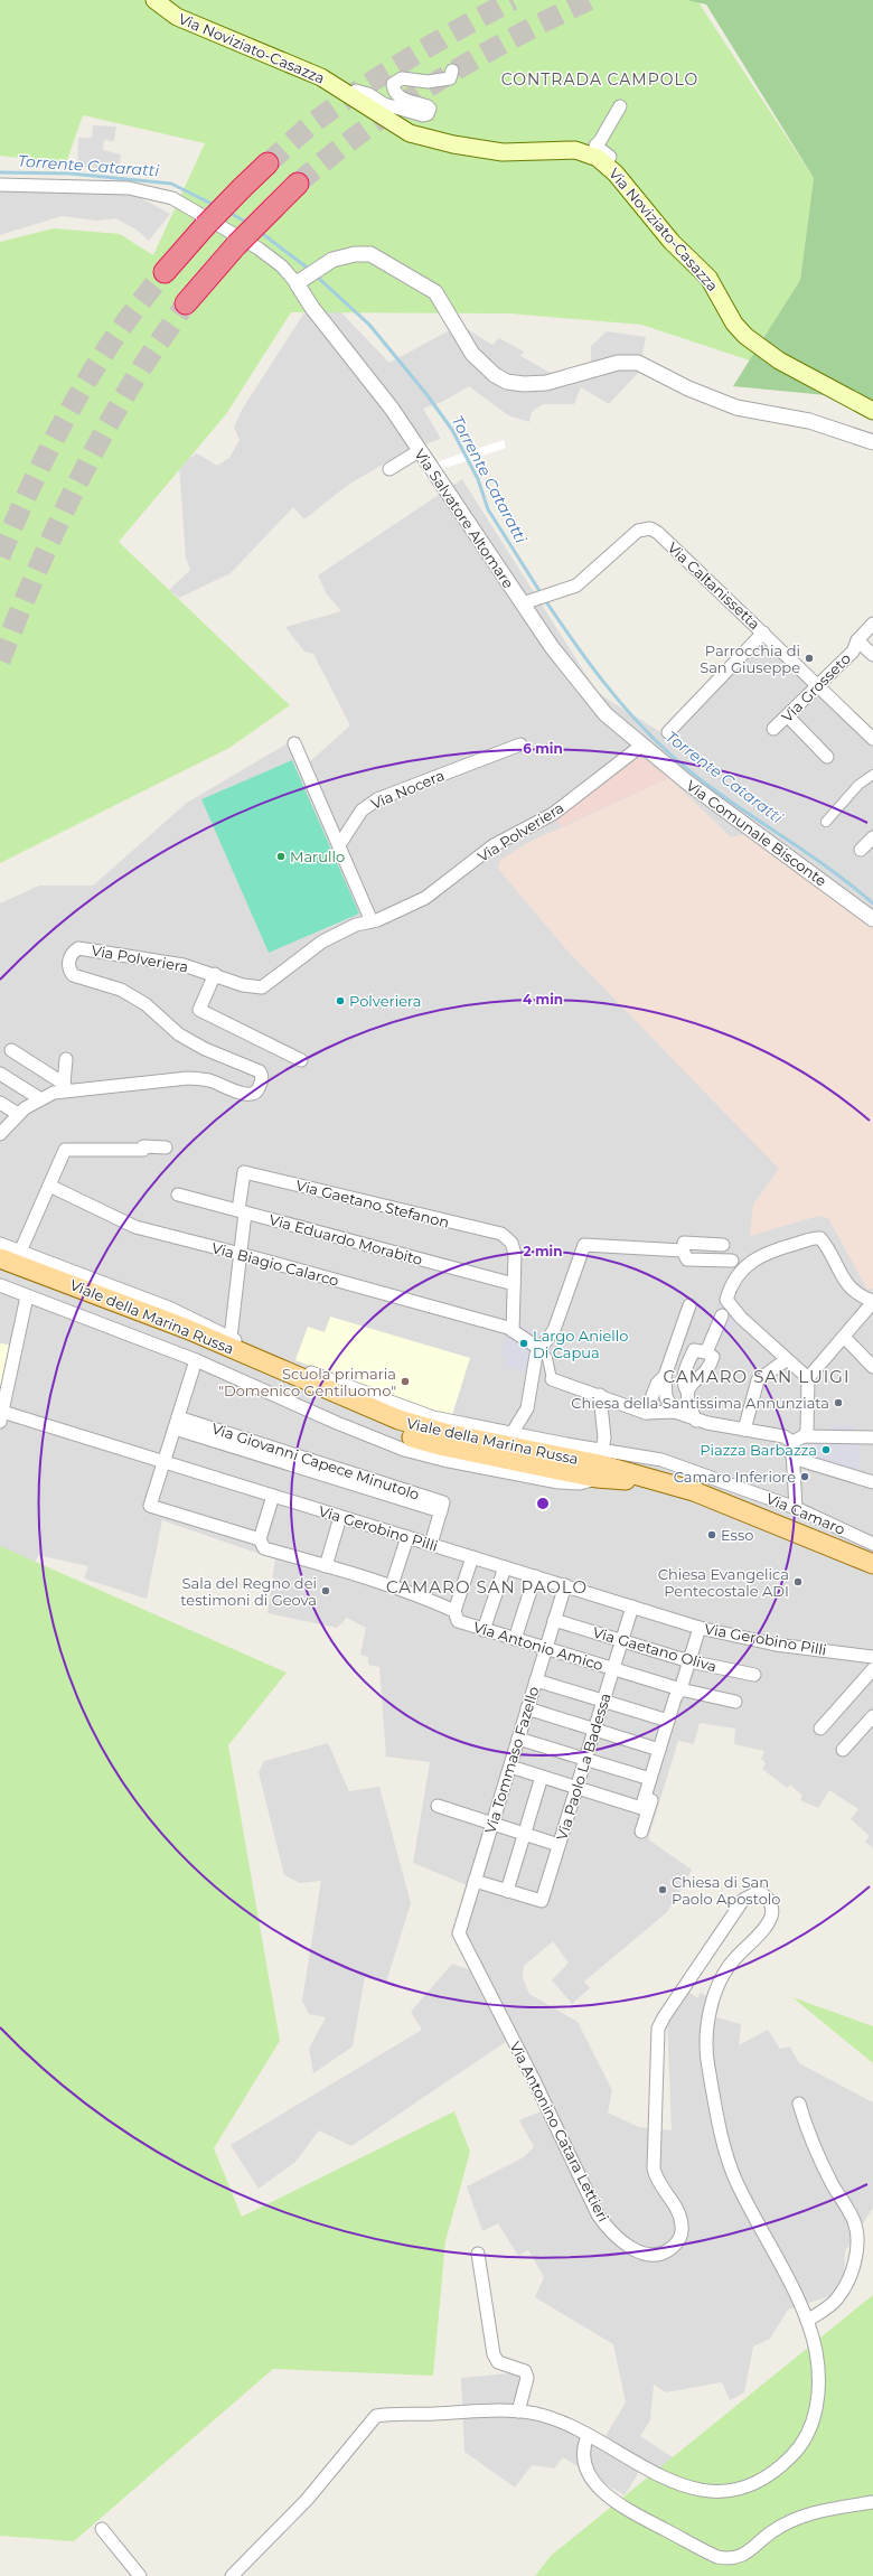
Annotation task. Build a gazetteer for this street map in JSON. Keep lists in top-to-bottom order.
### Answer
{
  "streets": {
    "main road": ["Via Noviziato-Casazza", "Viale della Marina Russa"],
    "street": [
      "Via Salvatore Altomare",
      "Via Caltanissetta",
      "Via Grosseto",
      "Via Nocera",
      "Via Polveriera",
      "Via Comunale Bisconte",
      "Via Gaetano Stefanon",
      "Via Eduardo Morabito",
      "Via Biagio Calarco",
      "Via Giovanni Capece Minutolo",
      "Via Camaro",
      "Via Gerobino Pilli",
      "Via Antonio Amico",
      "Via Gaetano Oliva",
      "Via Tommaso Fazello",
      "Via Paolo La Badessa",
      "Via Antonino Catara Lettieri"
    ]
  },
  "crossings": [
    ["Via Salvatore Altomare", "Via Caltanissetta"],
    ["Via Salvatore Altomare", "Via Polveriera"],
    ["Via Salvatore Altomare", "Via Comunale Bisconte"],
    ["Via Caltanissetta", "Via Grosseto"],
    ["Via Polveriera", "Via Comunale Bisconte"],
    ["Via Gaetano Stefanon", "Via Eduardo Morabito"],
    ["Viale della Marina Russa", "Via Camaro"],
    ["Via Giovanni Capece Minutolo", "Via Gerobino Pilli"],
    ["Via Gerobino Pilli", "Via Antonio Amico"],
    ["Via Gerobino Pilli", "Via Tommaso Fazello"],
    ["Via Gerobino Pilli", "Via Paolo La Badessa"],
    ["Via Antonio Amico", "Via Tommaso Fazello"],
    ["Via Antonio Amico", "Via Paolo La Badessa"],
    ["Via Gaetano Oliva", "Via Tommaso Fazello"],
    ["Via Gaetano Oliva", "Via Paolo La Badessa"],
    ["Via Tommaso Fazello", "Via Antonino Catara Lettieri"]
  ],
  "districts": ["CONTRADA CAMPOLO", "CAMARO SAN LUIGI", "CAMARO SAN PAOLO"],
  "water": ["Torrente Cataratti"],
  "places": [
    "Parrocchia di San Giuseppe",
    "Marullo",
    "Polveriera",
    "Largo Aniello Di Capua",
    "Scuola primaria \"Domenico Gentiluomo\"",
    "Chiesa della Santissima Annunziata",
    "Piazza Barbazza",
    "Camaro Inferiore",
    "Esso",
    "Chiesa Evangelica Pentecostale ADI",
    "Sala del Regno dei testimoni di Geova",
    "Chiesa di San Paolo Apostolo"
  ],
  "rings": ["6 min", "4 min", "2 min"]
}
